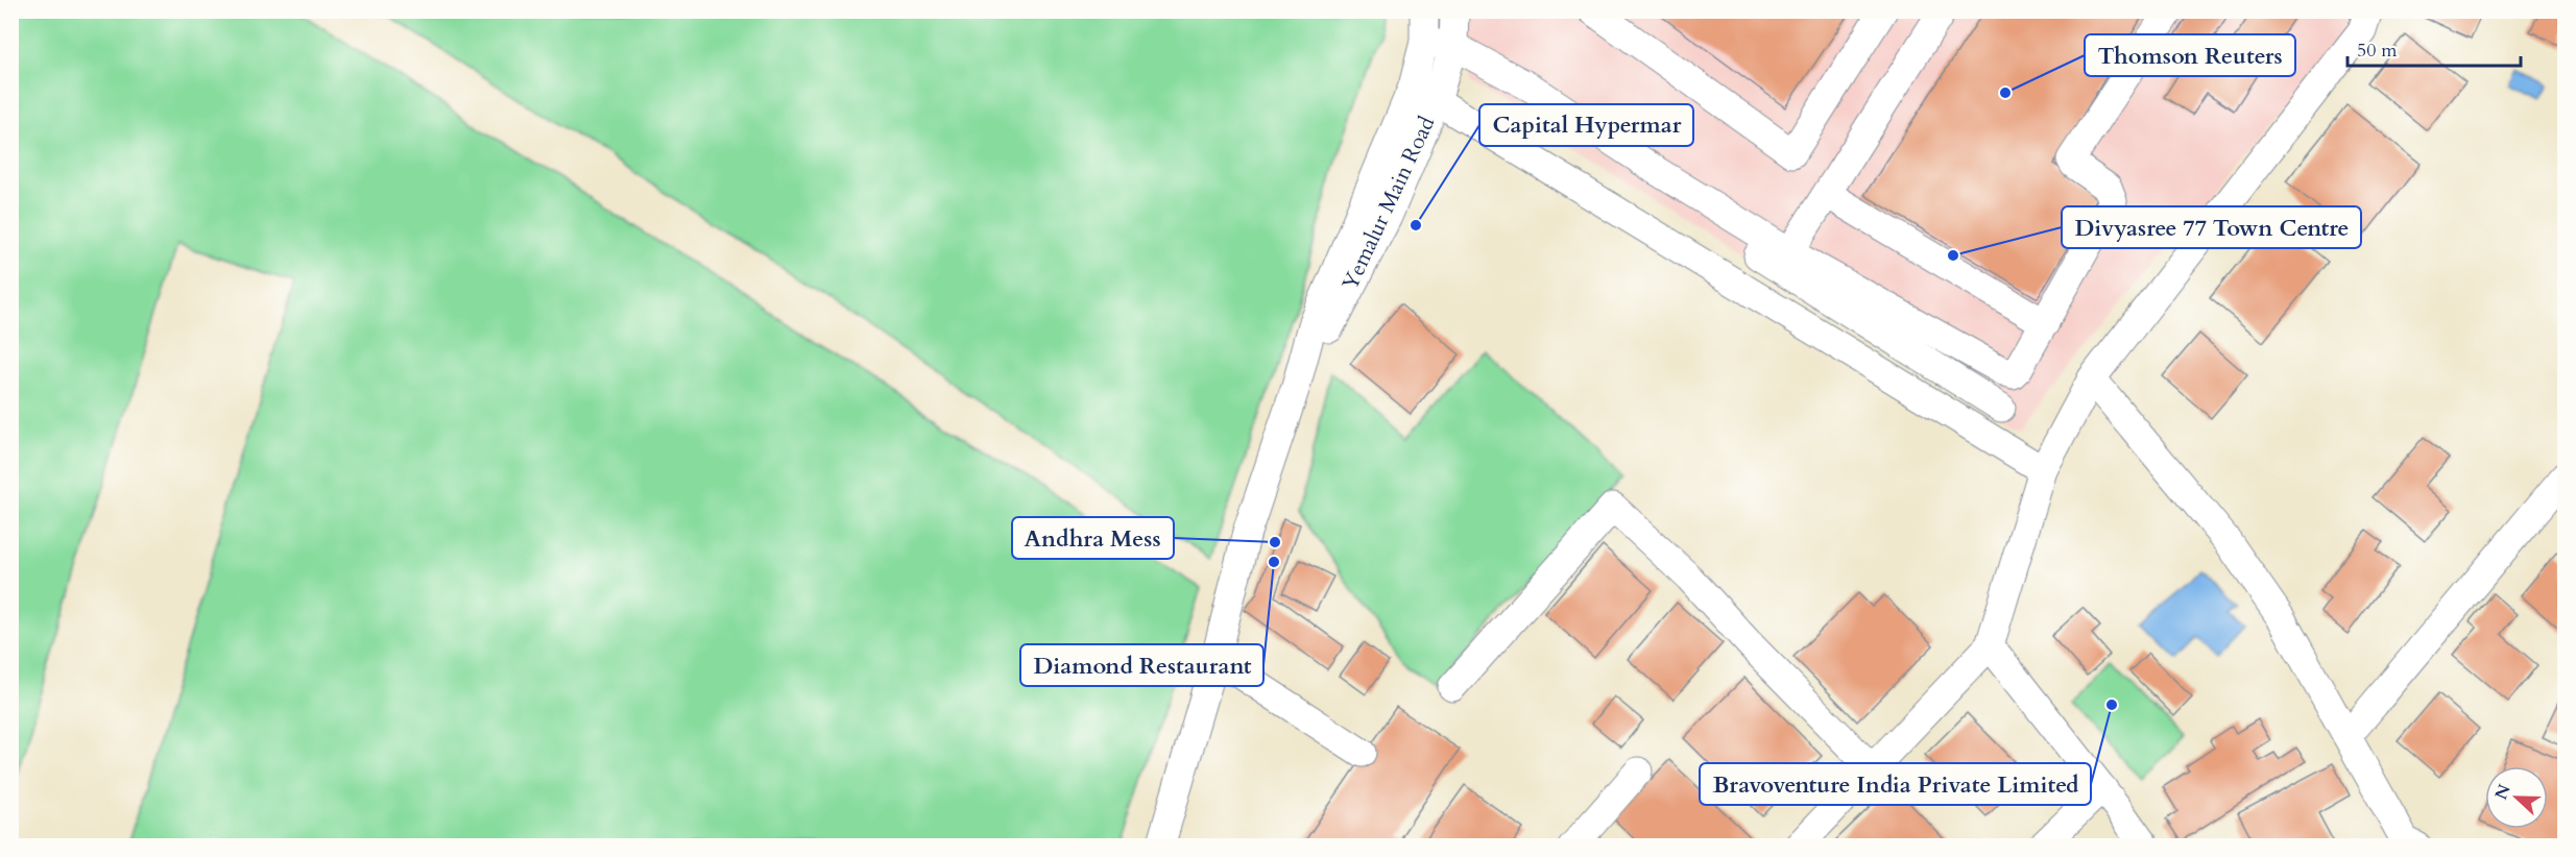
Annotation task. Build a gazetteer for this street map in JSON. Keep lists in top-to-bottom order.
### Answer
{
  "streets": {
    "street": ["Yemalur Main Road"]
  },
  "places": [
    "Thomson Reuters",
    "Capital Hypermar",
    "Divyasree 77 Town Centre",
    "Andhra Mess",
    "Diamond Restaurant",
    "Bravoventure India Private Limited"
  ],
  "scale_bar": "50 m",
  "north": "left"
}
